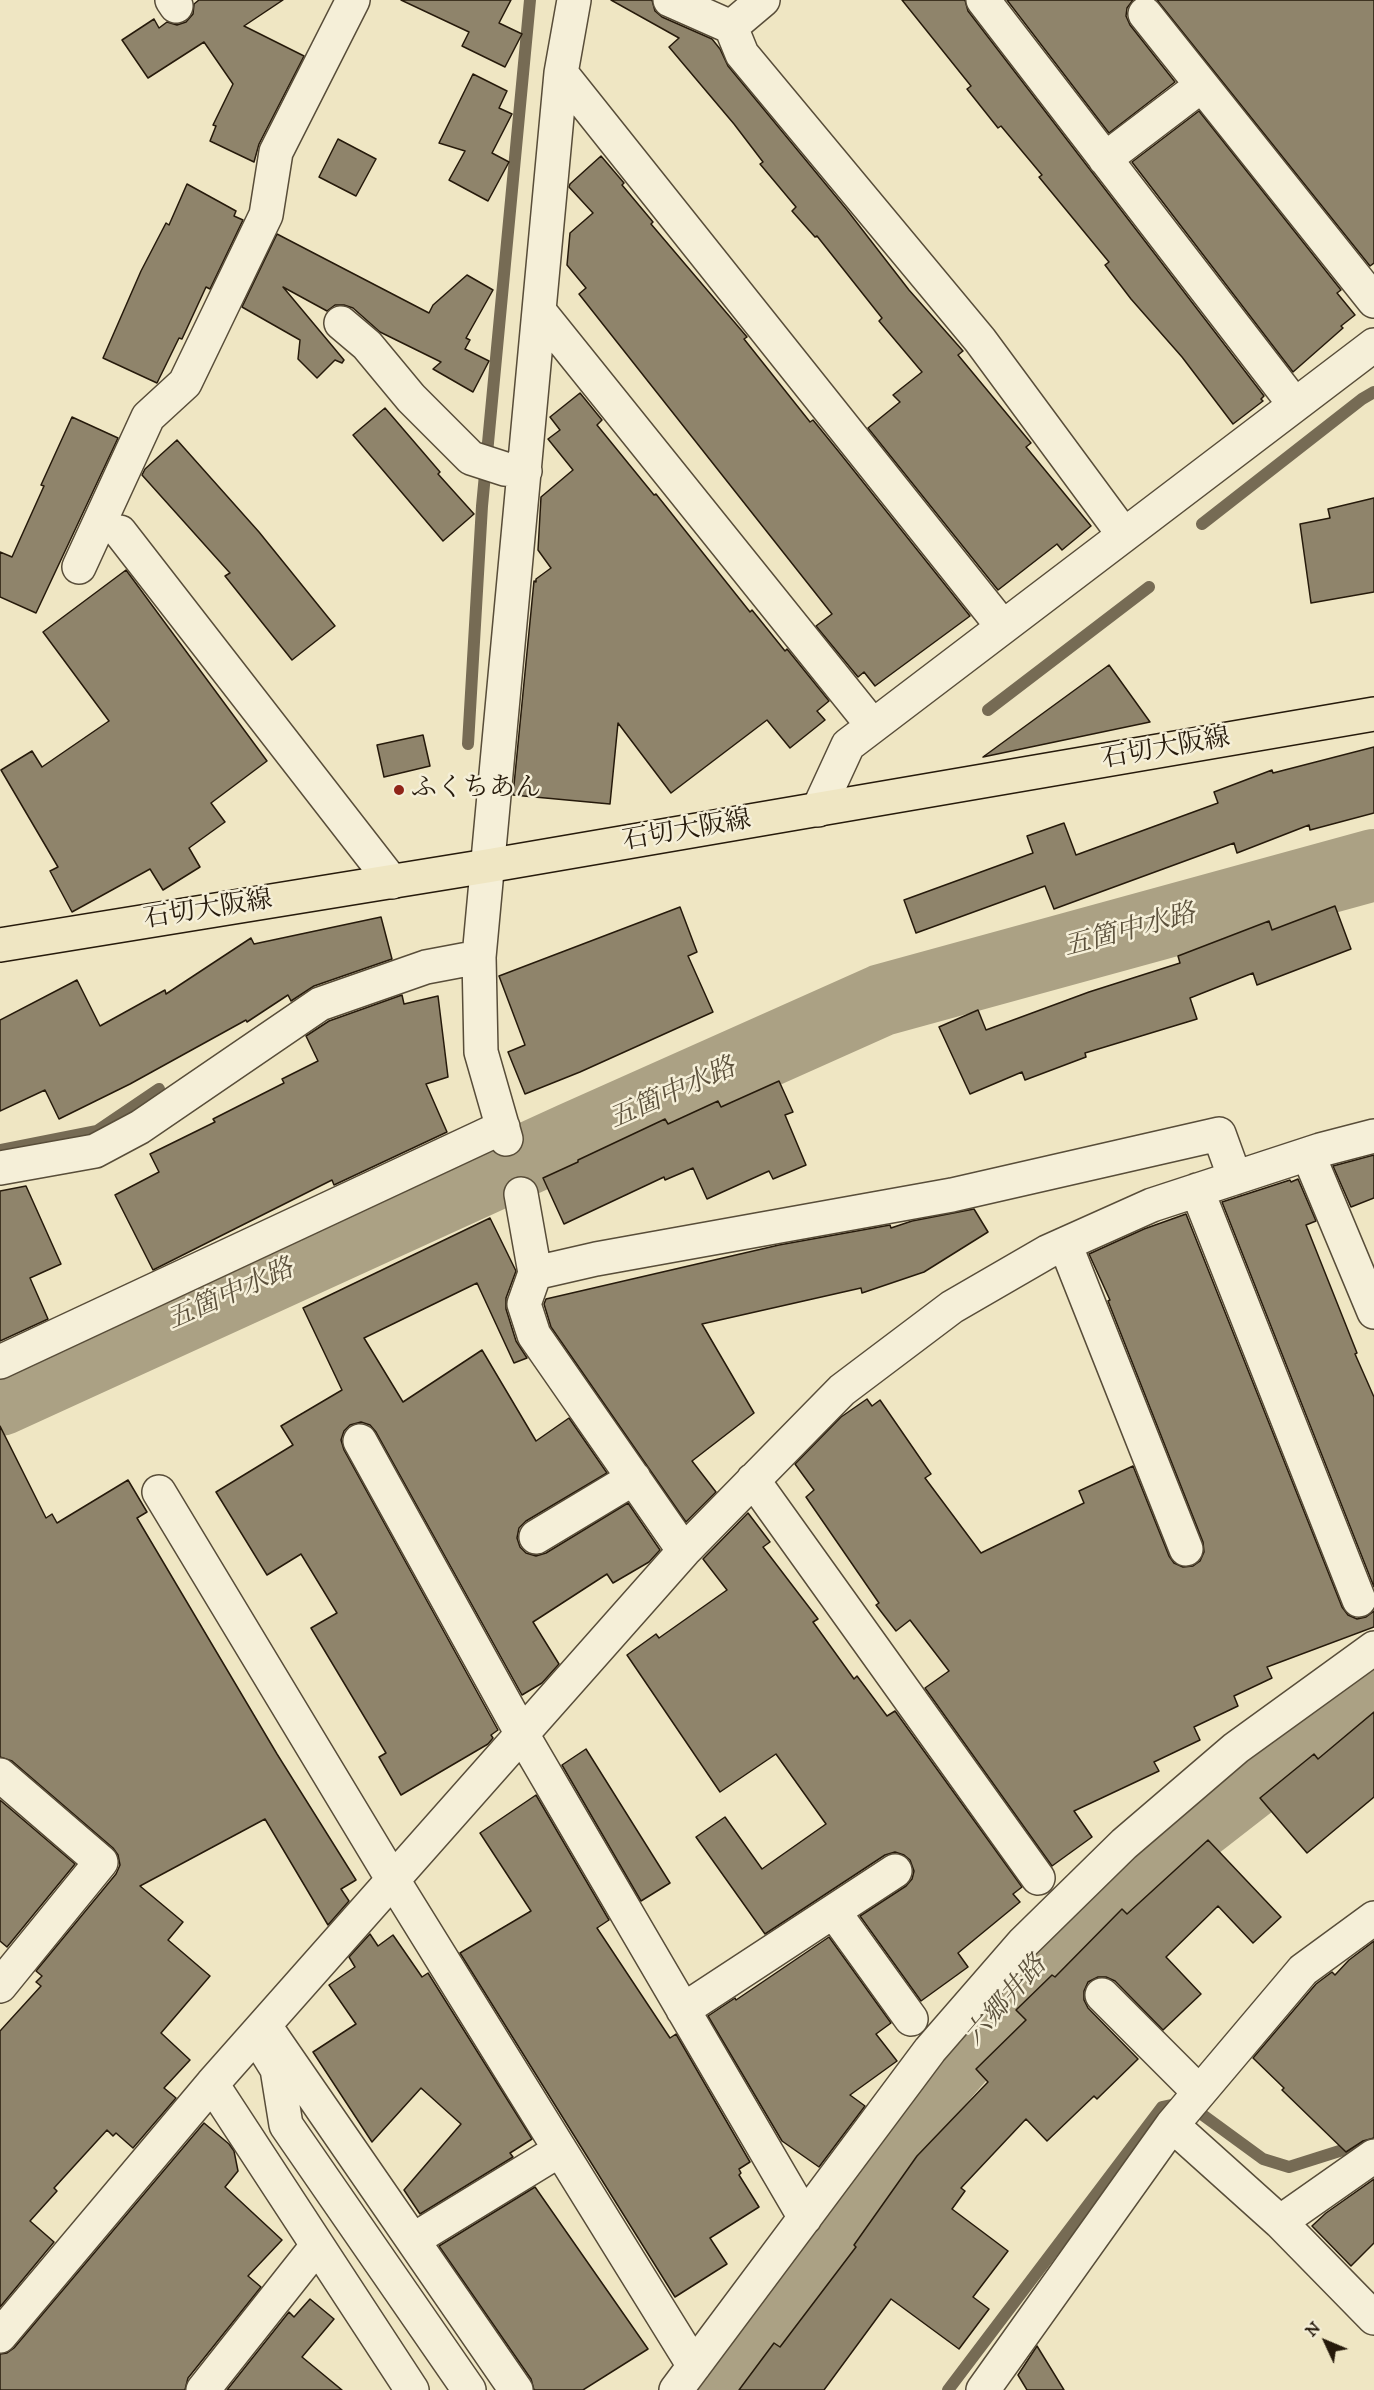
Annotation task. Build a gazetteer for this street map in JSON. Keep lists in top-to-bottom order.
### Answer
{
  "streets": {
    "main road": ["石切大阪線"]
  },
  "water": ["五箇中水路", "六郷井路"],
  "places": ["ふくちあん"],
  "north": "top left"
}
